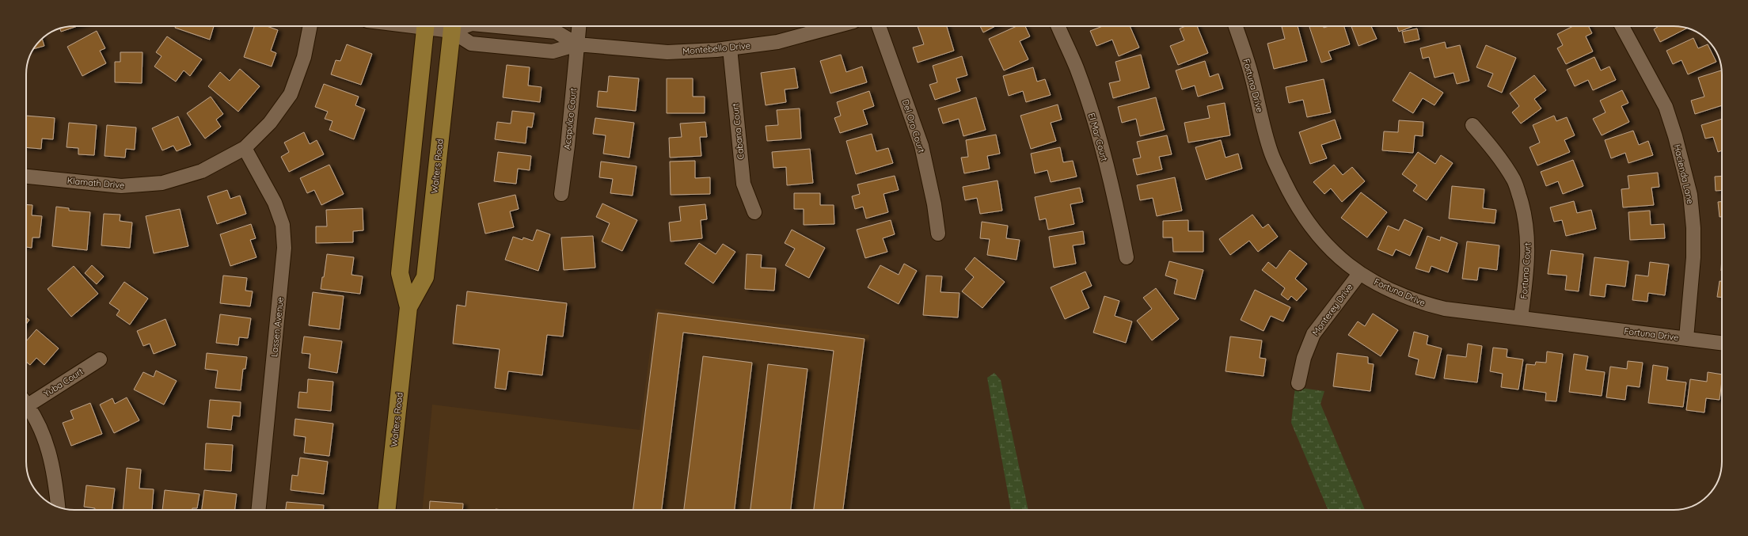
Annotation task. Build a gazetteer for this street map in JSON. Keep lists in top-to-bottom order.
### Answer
{
  "streets": {
    "main road": ["Walters Road"],
    "street": [
      "Montebello Drive",
      "Fortuna Drive",
      "Acapulco Court",
      "Del Oro Court",
      "Cabana Court",
      "El Mar Court",
      "Hacienda Lane",
      "Klamath Drive",
      "Fortuna Court",
      "Monterey Drive",
      "Lassen Avenue",
      "Yuba Court"
    ]
  },
  "crossings": [
    ["Montebello Drive", "Acapulco Court"],
    ["Montebello Drive", "Cabana Court"],
    ["Montebello Drive", "Walters Road"],
    ["Fortuna Drive", "Hacienda Lane"],
    ["Fortuna Drive", "Fortuna Court"],
    ["Fortuna Drive", "Monterey Drive"],
    ["Klamath Drive", "Lassen Avenue"]
  ]
}
